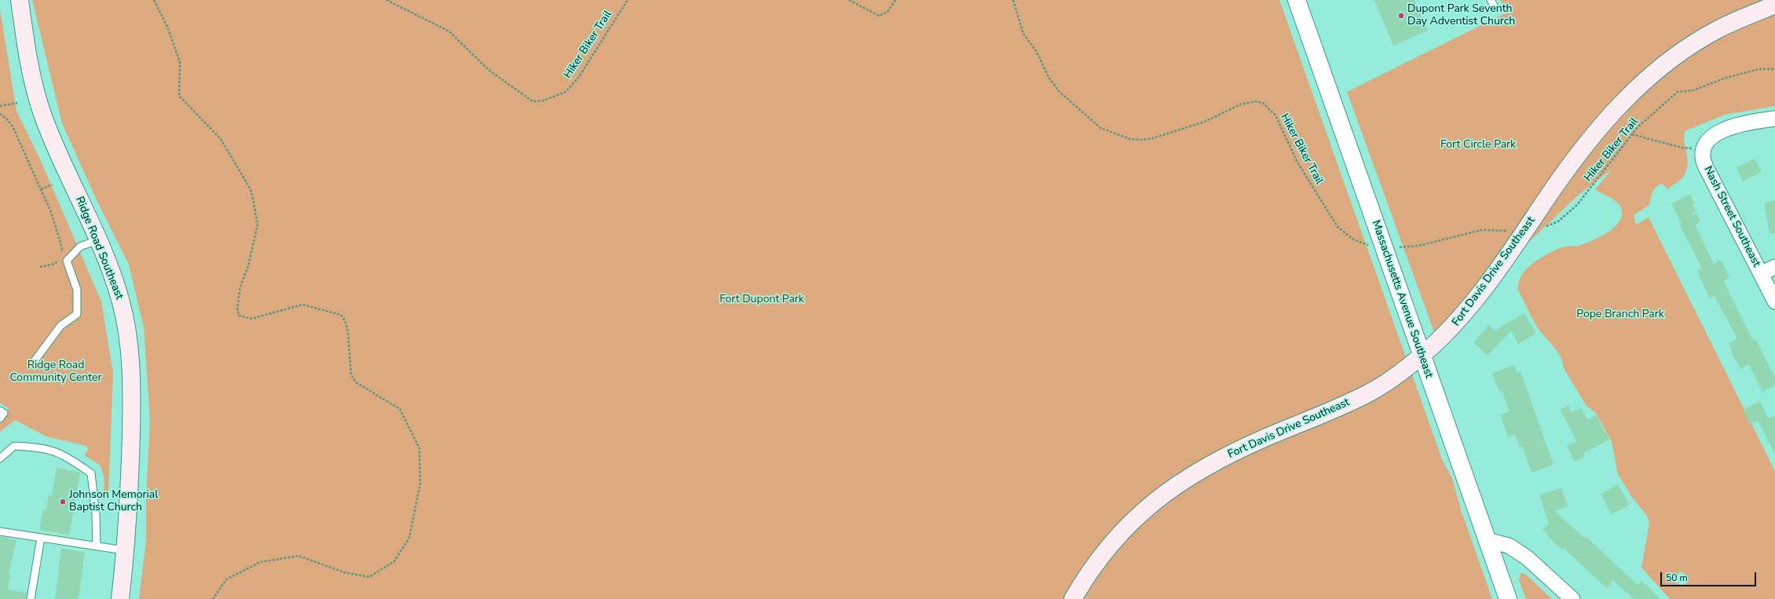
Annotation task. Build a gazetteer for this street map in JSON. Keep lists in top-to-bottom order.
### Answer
{
  "streets": {
    "main road": ["Ridge Road Southeast", "Fort Davis Drive Southeast"],
    "street": ["Nash Street Southeast", "Massachusetts Avenue Southeast"],
    "path": ["Hiker Biker Trail"]
  },
  "crossings": [
    ["Fort Davis Drive Southeast", "Massachusetts Avenue Southeast"]
  ],
  "parks": [
    "Fort Circle Park",
    "Fort Dupont Park",
    "Pope Branch Park",
    "Ridge Road Community Center"
  ],
  "places": ["Dupont Park Seventh Day Adventist Church", "Johnson Memorial Baptist Church"],
  "scale_bar": "50 m"
}
